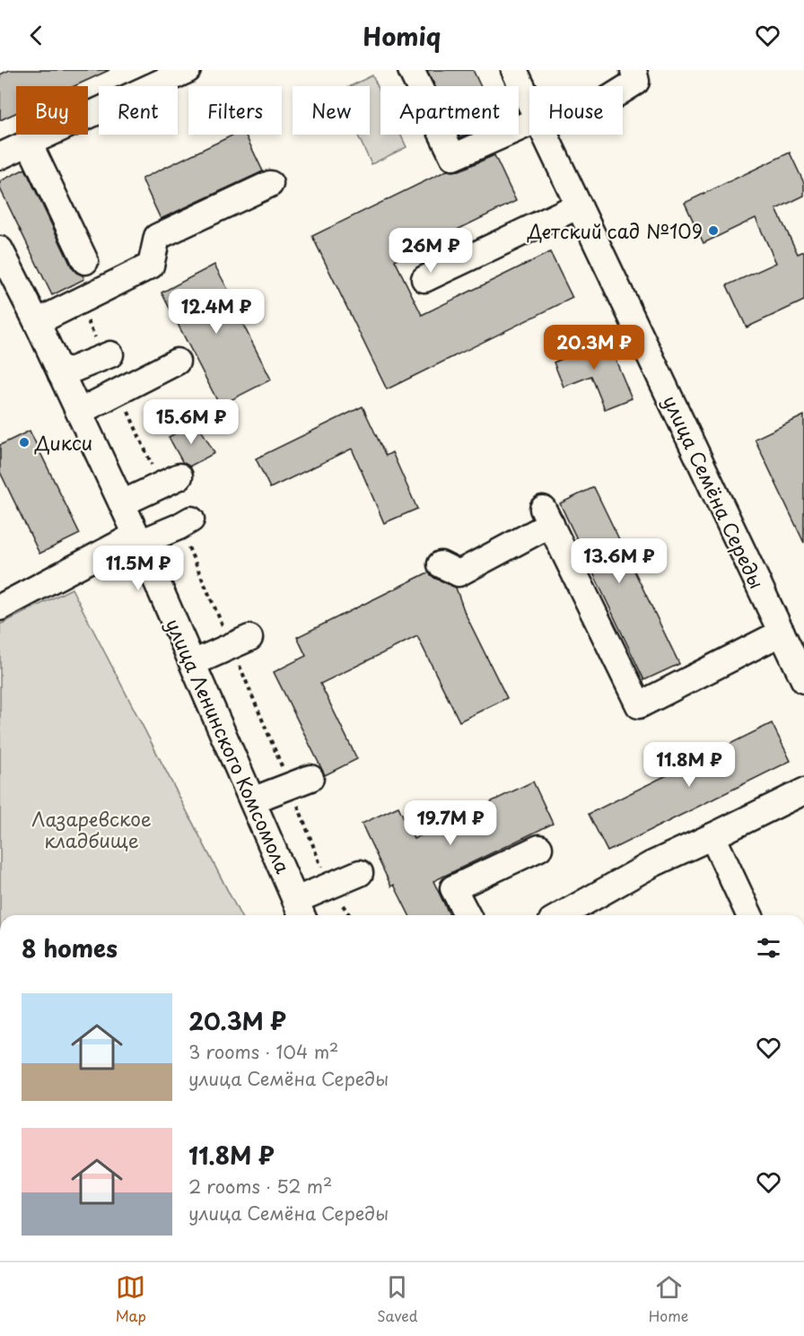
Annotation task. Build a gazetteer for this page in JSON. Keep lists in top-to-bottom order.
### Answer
{
  "streets": {
    "street": ["улица Семёна Середы", "улица Ленинского Комсомола"]
  },
  "parks": ["Лазаревское кладбище"],
  "places": ["Детский сад №109", "Дикси"],
  "page": {
    "header": "Homiq",
    "chip": [
      "Buy",
      "Rent",
      "Filters",
      "New",
      "Apartment",
      "House"
    ],
    "price": [
      "26M ₽",
      "12.4M ₽",
      "20.3M ₽",
      "15.6M ₽",
      "13.6M ₽",
      "11.5M ₽",
      "11.8M ₽",
      "19.7M ₽"
    ],
    "heading": "8 homes",
    "list": [
      {
        "name": "20.3M ₽",
        "note": "3 rooms · 104 m² · улица Семёна Середы"
      },
      {
        "name": "11.8M ₽",
        "note": "2 rooms · 52 m² · улица Семёна Середы"
      }
    ],
    "tabs": ["Map", "Saved", "Home"]
  }
}
